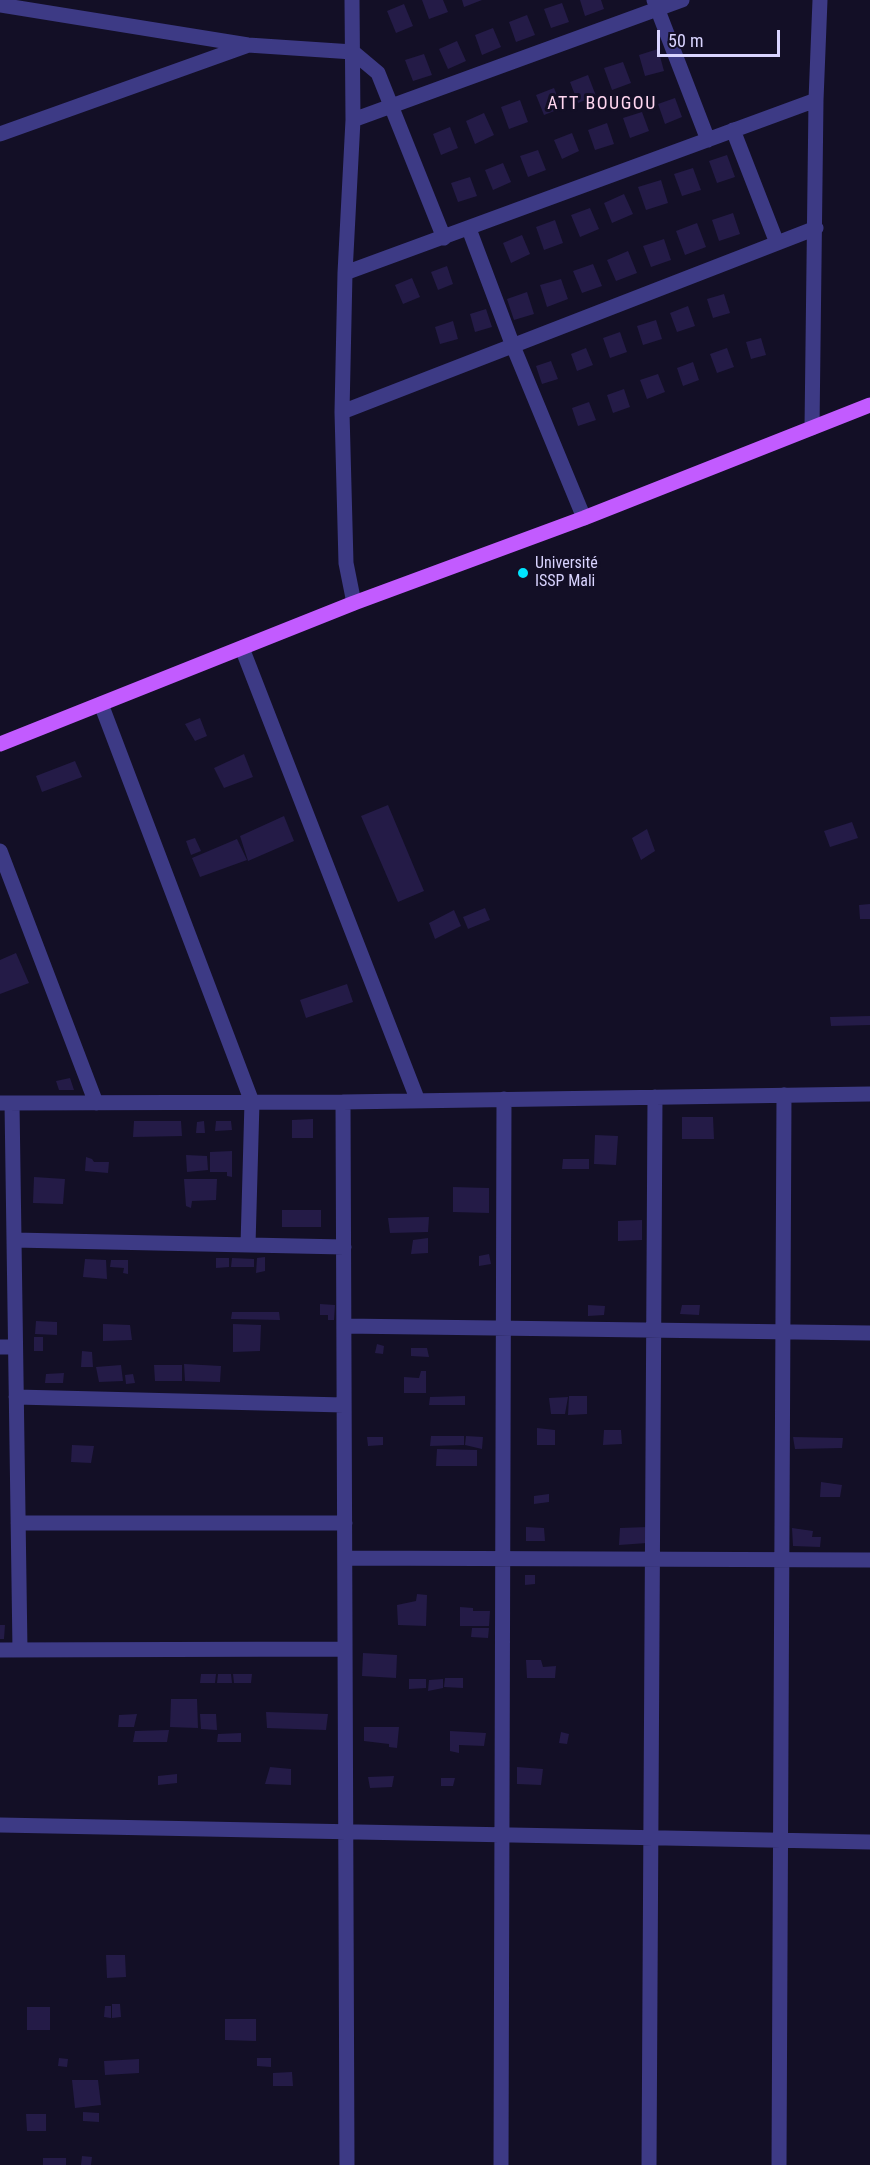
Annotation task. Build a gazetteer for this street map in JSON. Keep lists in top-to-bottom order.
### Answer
{
  "districts": ["ATT BOUGOU"],
  "places": ["Université ISSP Mali"],
  "scale_bar": "50 m"
}
